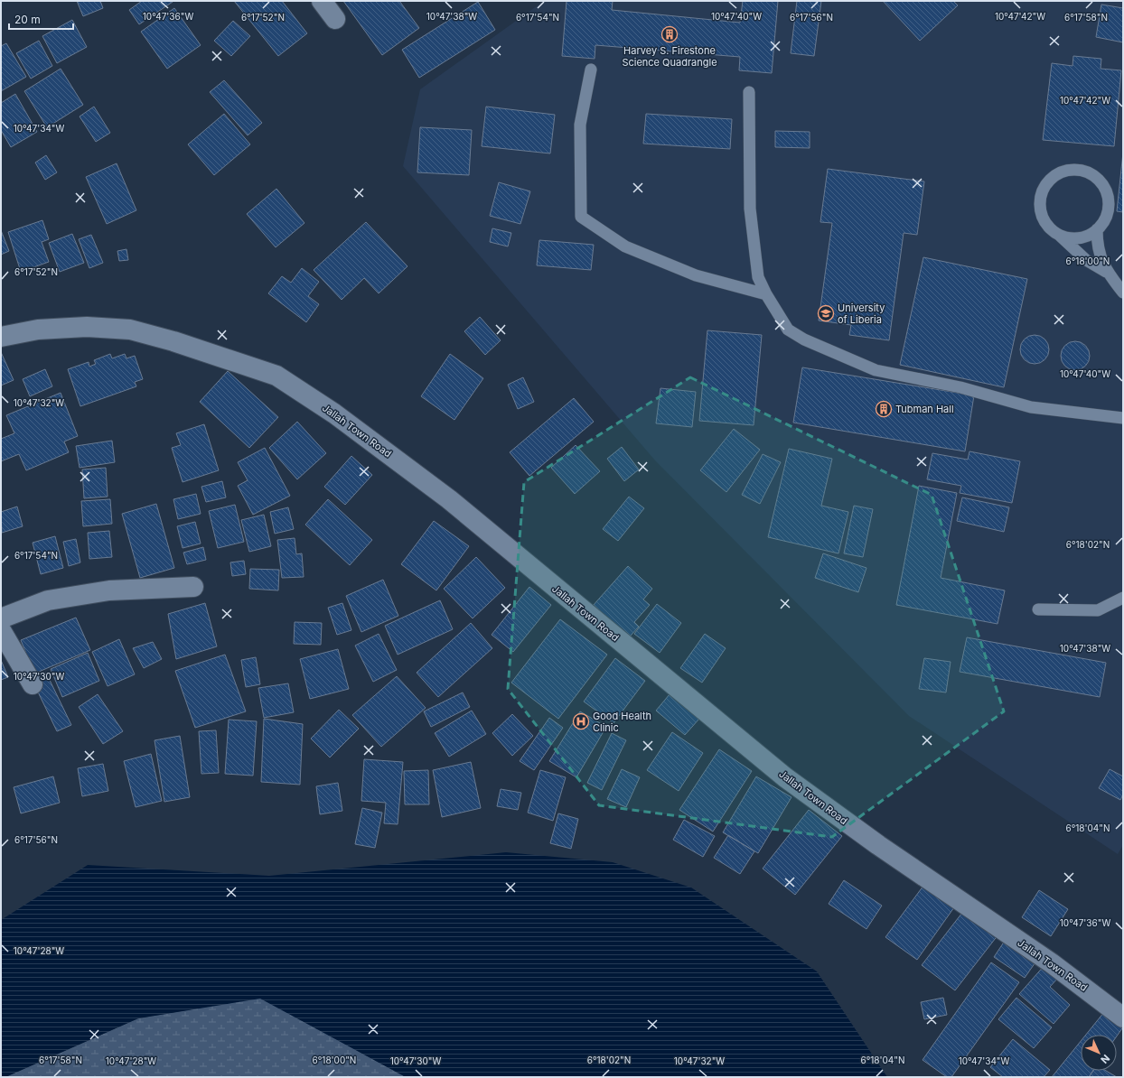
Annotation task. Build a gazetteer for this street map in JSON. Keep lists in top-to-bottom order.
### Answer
{
  "streets": {
    "street": ["Jallah Town Road"]
  },
  "places": {
    "building": ["Harvey S. Firestone Science Quadrangle", "Tubman Hall"],
    "school or university": ["University of Liberia"],
    "hospital": ["Good Health Clinic"]
  },
  "scale_bar": "20 m",
  "north": "bottom right",
  "coordinates": [
    "10°47'36\"W",
    "10°47'38\"W",
    "10°47'40\"W",
    "10°47'42\"W",
    "6°17'54\"N",
    "6°17'52\"N",
    "6°17'56\"N",
    "6°17'58\"N",
    "10°47'34\"W",
    "6°18'00\"N",
    "10°47'32\"W",
    "6°18'02\"N",
    "10°47'30\"W",
    "6°18'04\"N",
    "10°47'28\"W"
  ]
}
